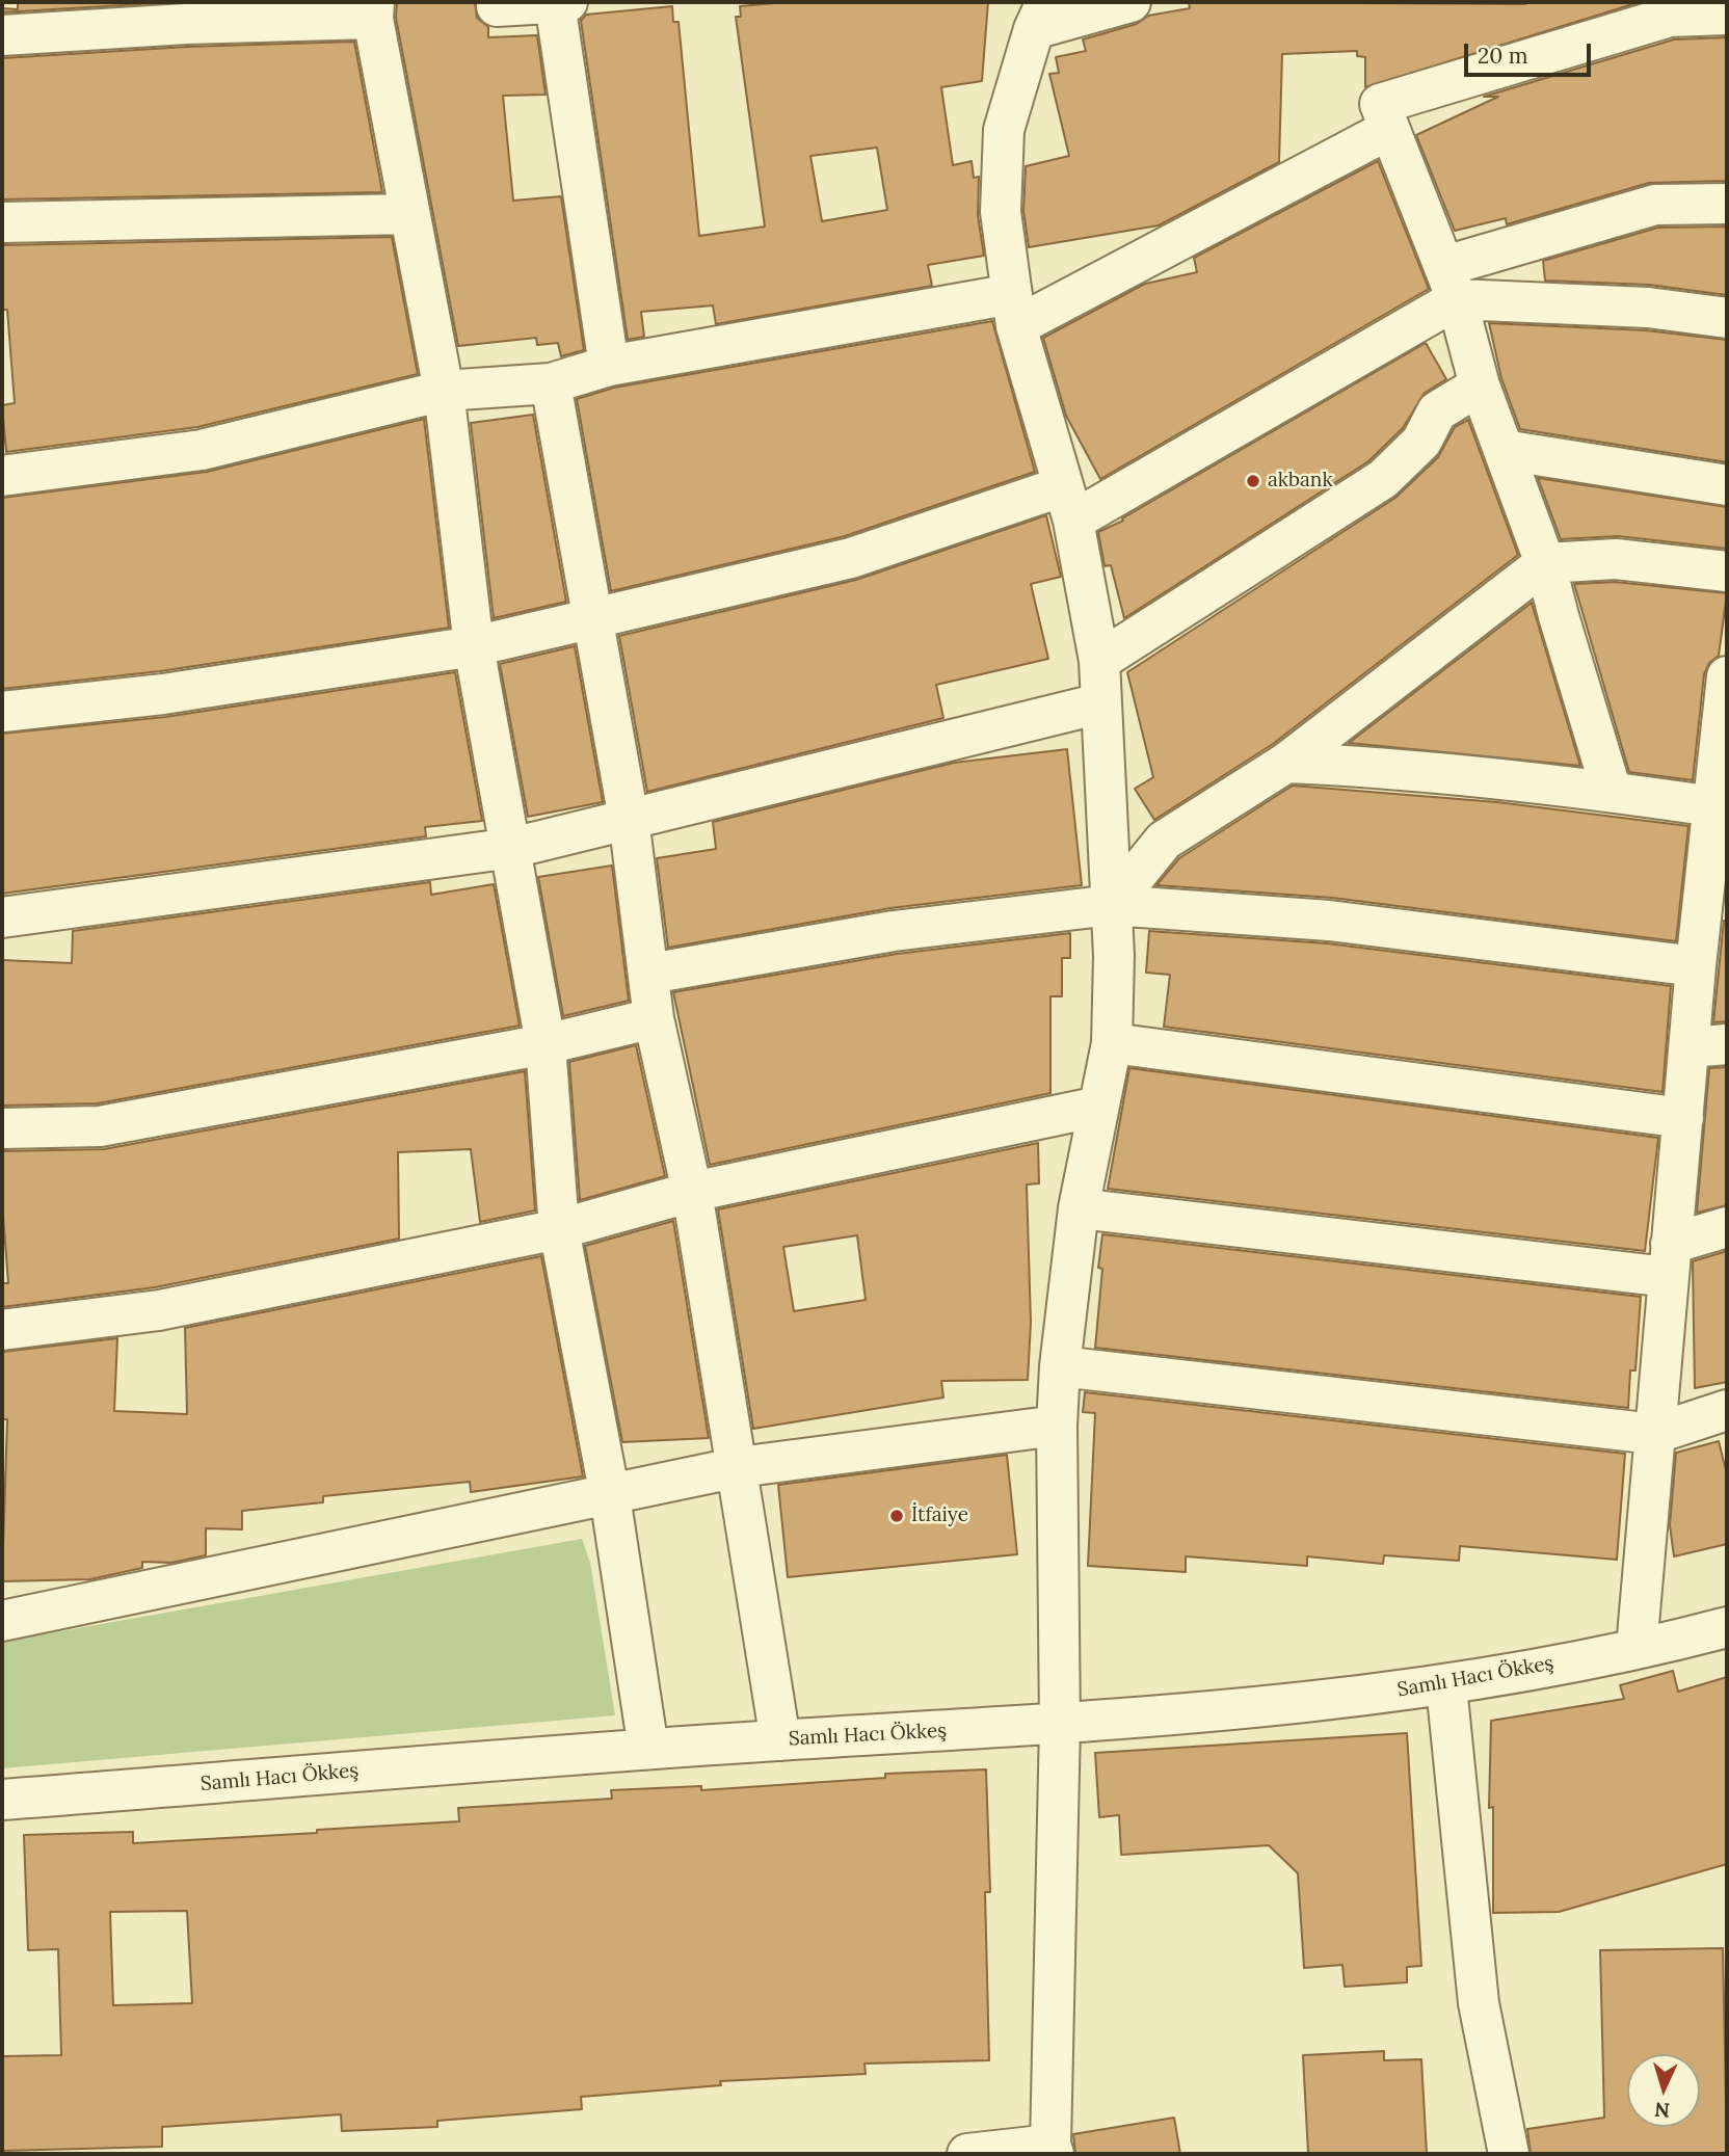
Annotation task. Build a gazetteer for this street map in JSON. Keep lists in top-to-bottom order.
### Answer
{
  "streets": {
    "street": ["Samlı Hacı Ökkeş"]
  },
  "places": ["akbank", "İtfaiye"],
  "scale_bar": "20 m",
  "north": "bottom"
}
